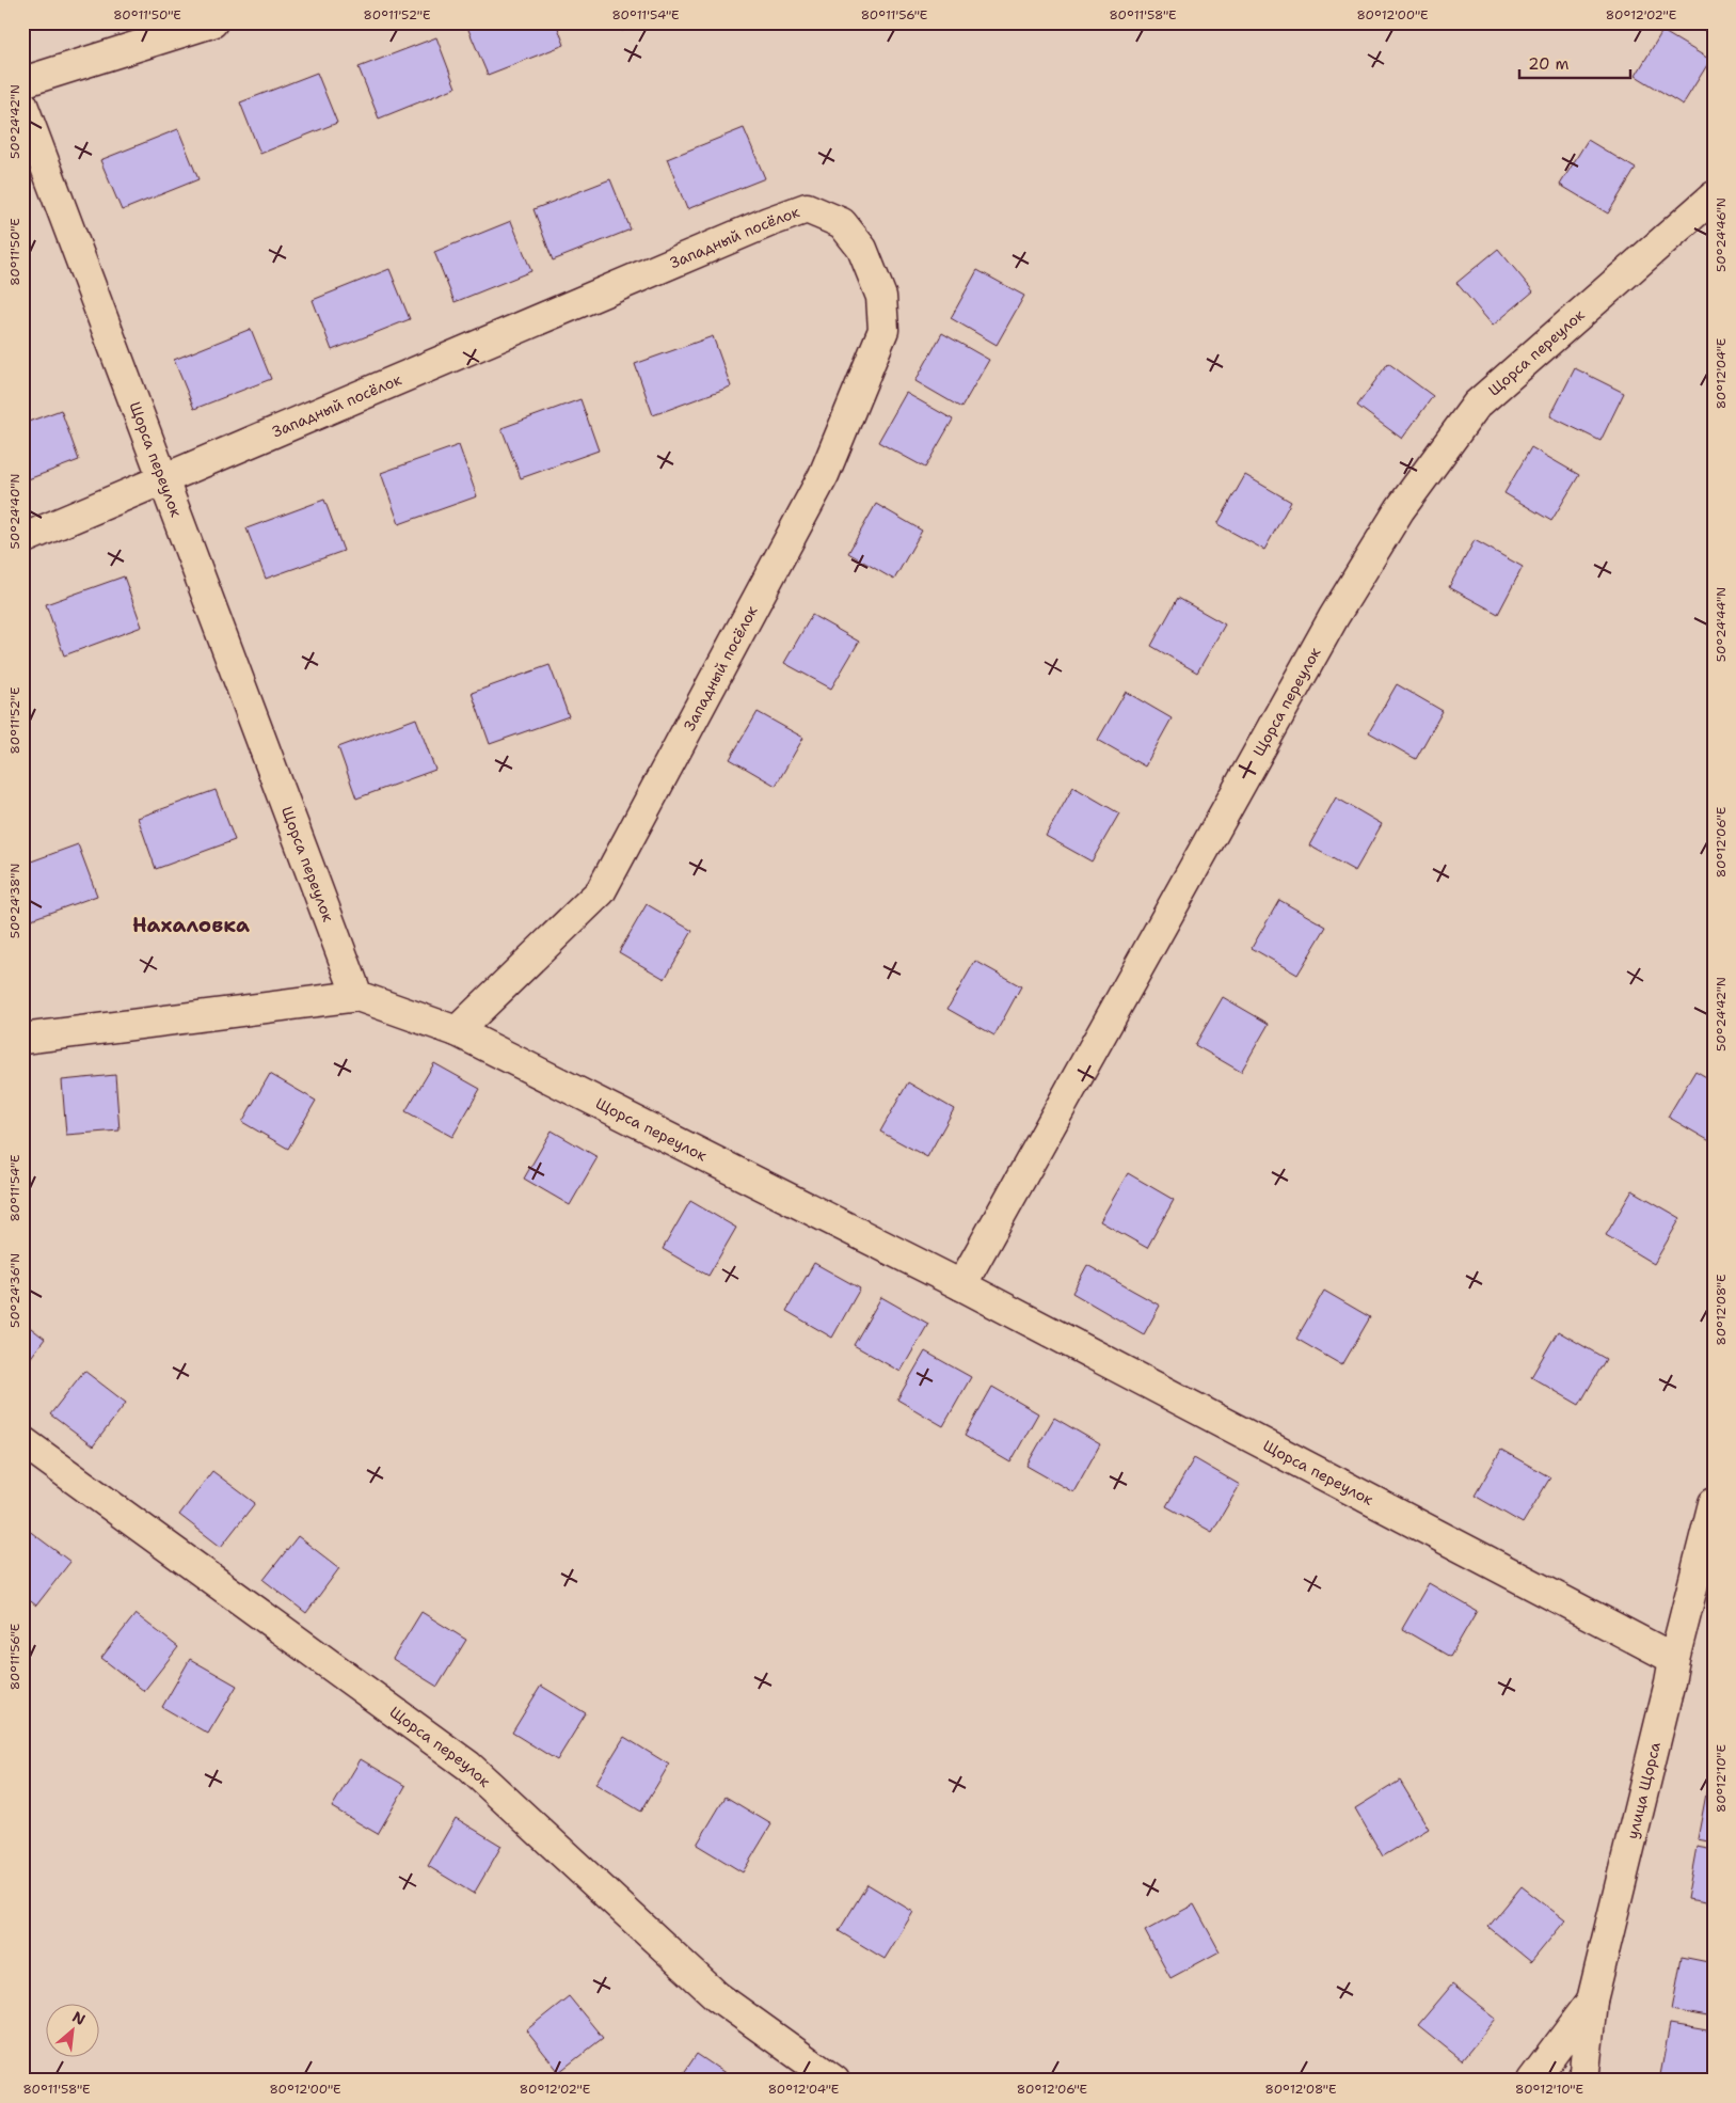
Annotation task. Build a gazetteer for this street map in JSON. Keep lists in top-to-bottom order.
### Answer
{
  "streets": {
    "street": ["Западный посёлок", "Щорса переулок", "улица Щорса"]
  },
  "crossings": [
    ["Западный посёлок", "Щорса переулок"],
    ["Щорса переулок", "улица Щорса"]
  ],
  "districts": ["Нахаловка"],
  "scale_bar": "20 m",
  "north": "top right",
  "coordinates": [
    "80°11'50\"E",
    "80°11'52\"E",
    "80°11'54\"E",
    "80°11'56\"E",
    "80°11'58\"E",
    "80°12'00\"E",
    "80°12'02\"E",
    "50°24'42\"N",
    "50°24'46\"N",
    "80°12'04\"E",
    "50°24'40\"N",
    "50°24'44\"N",
    "80°12'06\"E",
    "50°24'38\"N",
    "50°24'36\"N",
    "80°12'08\"E",
    "80°12'10\"E"
  ]
}
